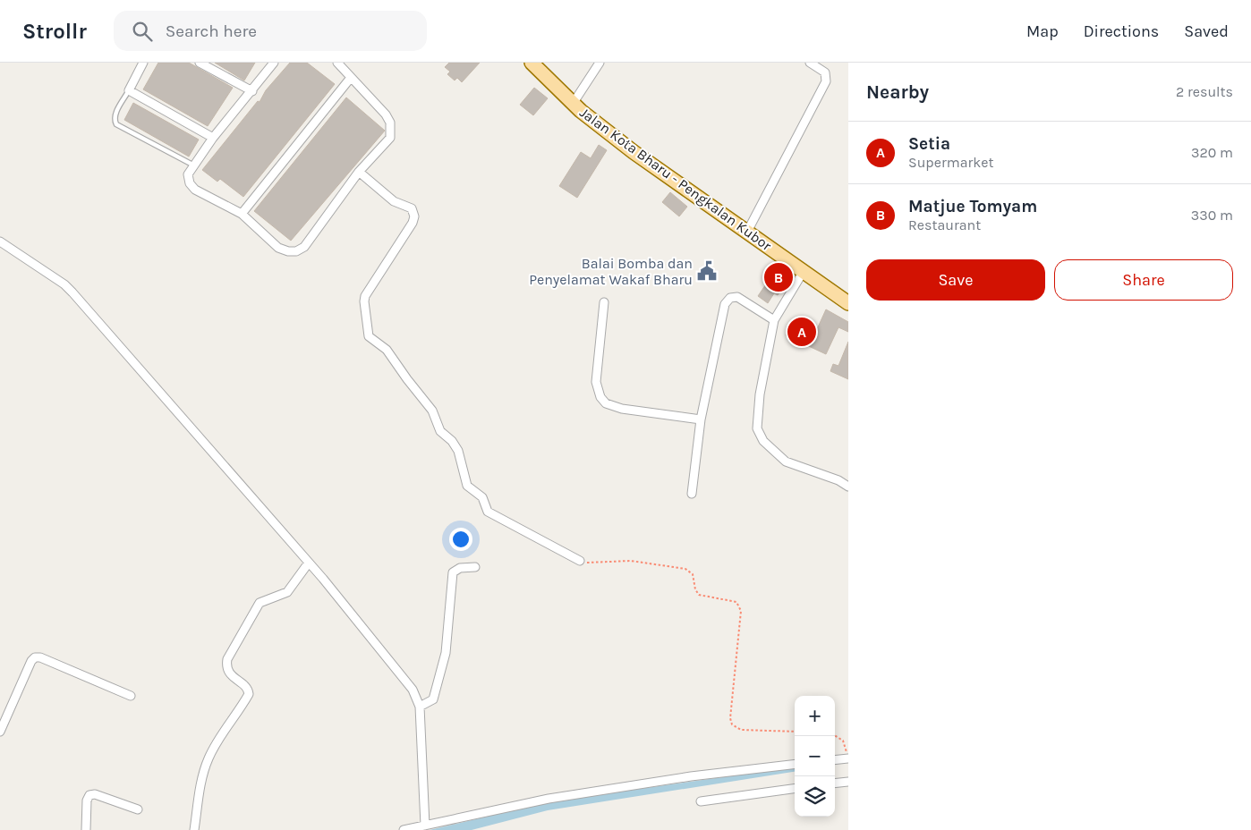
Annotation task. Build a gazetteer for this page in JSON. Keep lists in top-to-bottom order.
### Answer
{
  "streets": {
    "main road": ["Jalan Kota Bharu - Pengkalan Kubor"]
  },
  "places": {
    "public building": ["Balai Bomba dan Penyelamat Wakaf Bharu"]
  },
  "page": {
    "header": "Strollr",
    "search": "Search here",
    "nav": ["Map", "Directions", "Saved"],
    "heading": ["Nearby", "2 results"],
    "list": [
      {
        "mark": "A",
        "name": "Setia",
        "note": "Supermarket",
        "value": "320 m"
      },
      {
        "mark": "B",
        "name": "Matjue Tomyam",
        "note": "Restaurant",
        "value": "330 m"
      }
    ],
    "buttons": ["Save", "Share"],
    "pins": ["B", "A"],
    "map_buttons": ["+", "−"]
  }
}
